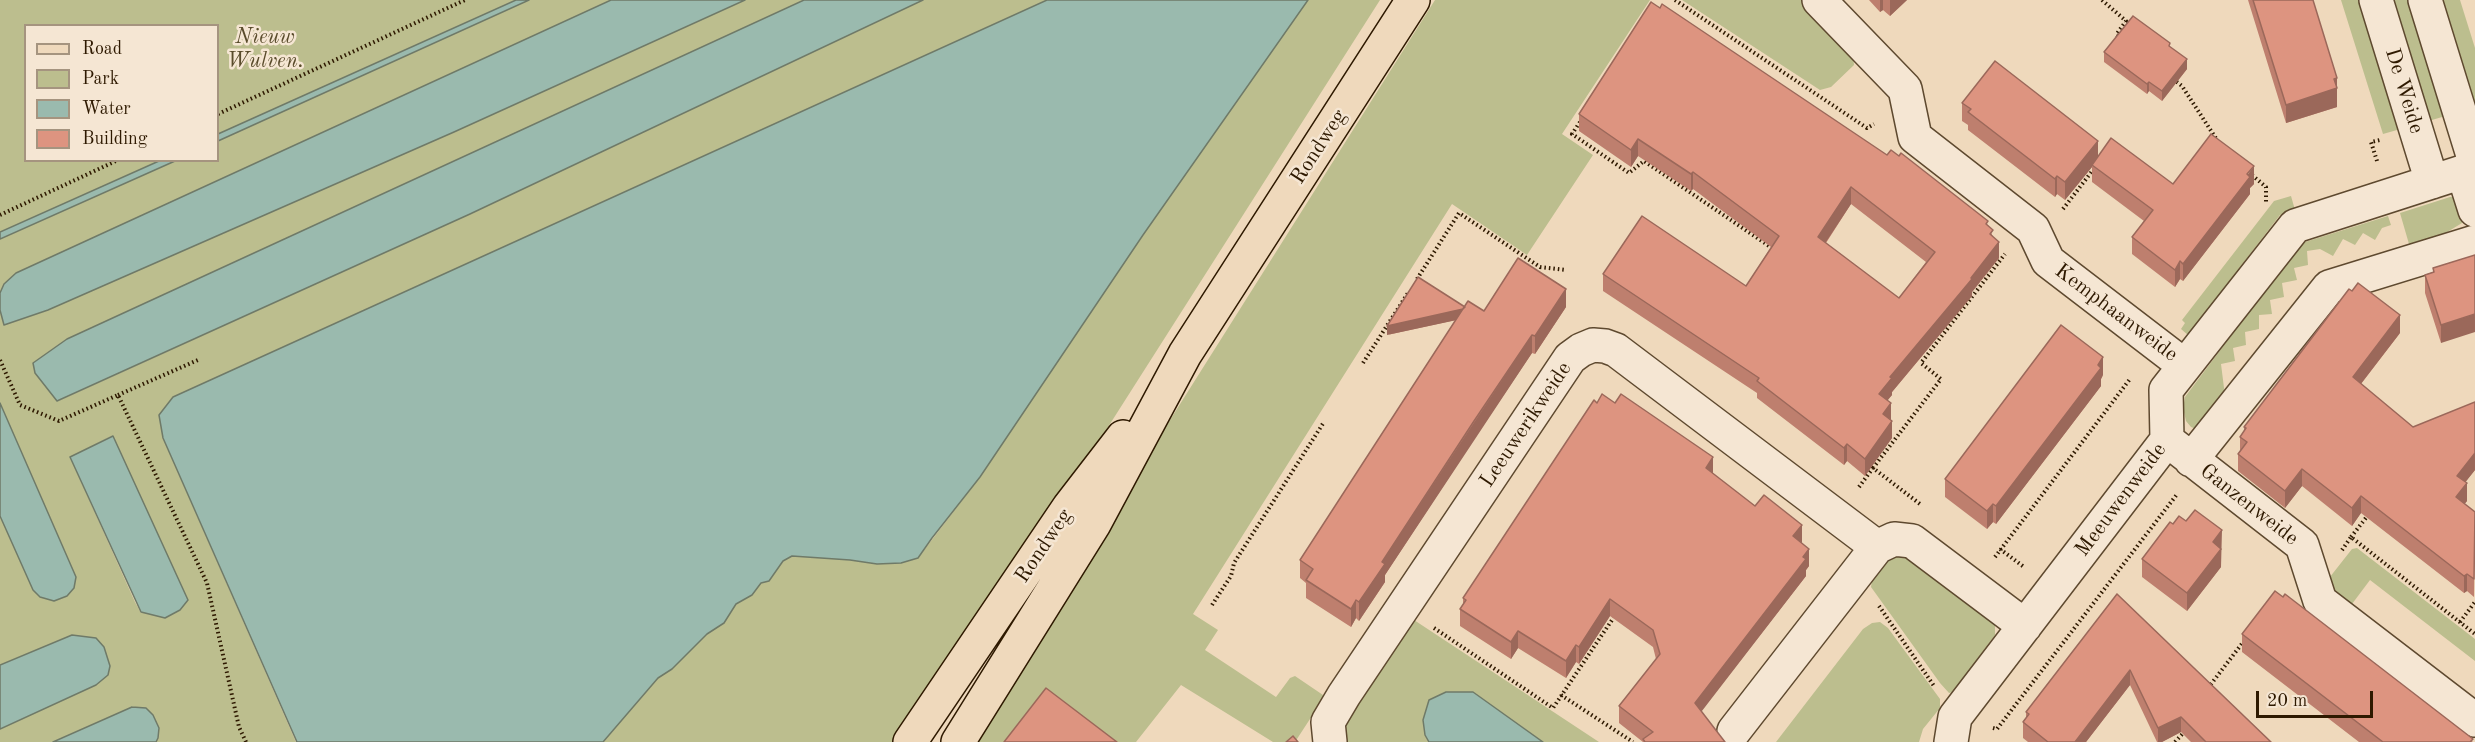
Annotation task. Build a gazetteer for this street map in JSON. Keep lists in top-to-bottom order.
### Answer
{
  "streets": {
    "main road": ["Rondweg"],
    "street": [
      "De Weide",
      "Kemphaanweide",
      "Leeuwerikweide",
      "Meeuwenweide",
      "Ganzenweide"
    ]
  },
  "crossings": [
    ["De Weide", "Meeuwenweide"],
    ["Kemphaanweide", "Meeuwenweide"],
    ["Meeuwenweide", "Ganzenweide"]
  ],
  "parks": ["Nieuw Wulven."],
  "legend": [
    "Road",
    "Park",
    "Water",
    "Building"
  ],
  "scale_bar": "20 m"
}
